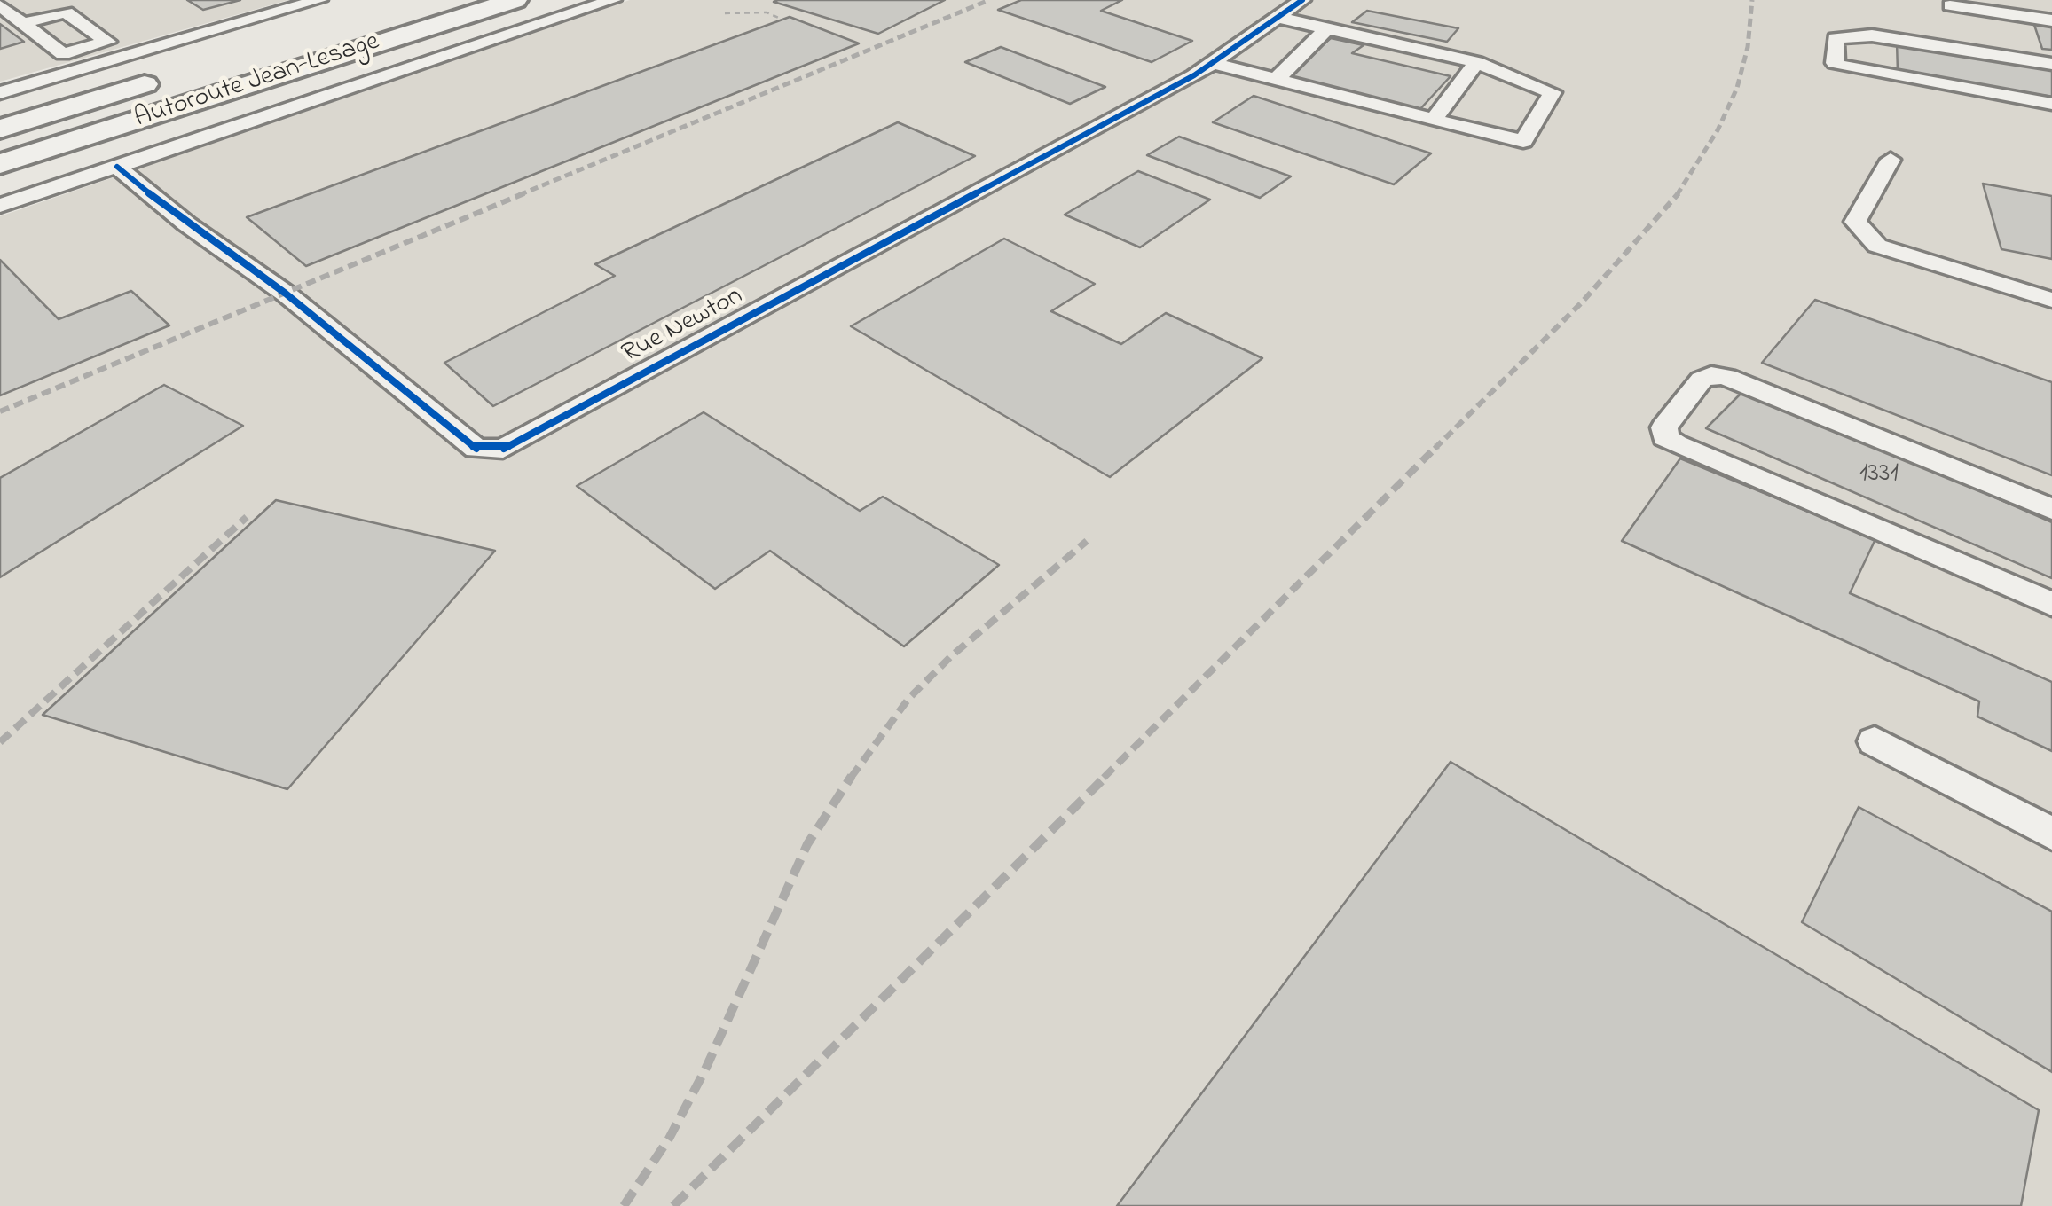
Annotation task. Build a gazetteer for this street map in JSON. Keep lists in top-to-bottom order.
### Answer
{
  "streets": {
    "highway": ["Autoroute Jean-Lesage"],
    "street": ["Rue Newton"]
  },
  "house_numbers": ["1331"]
}
